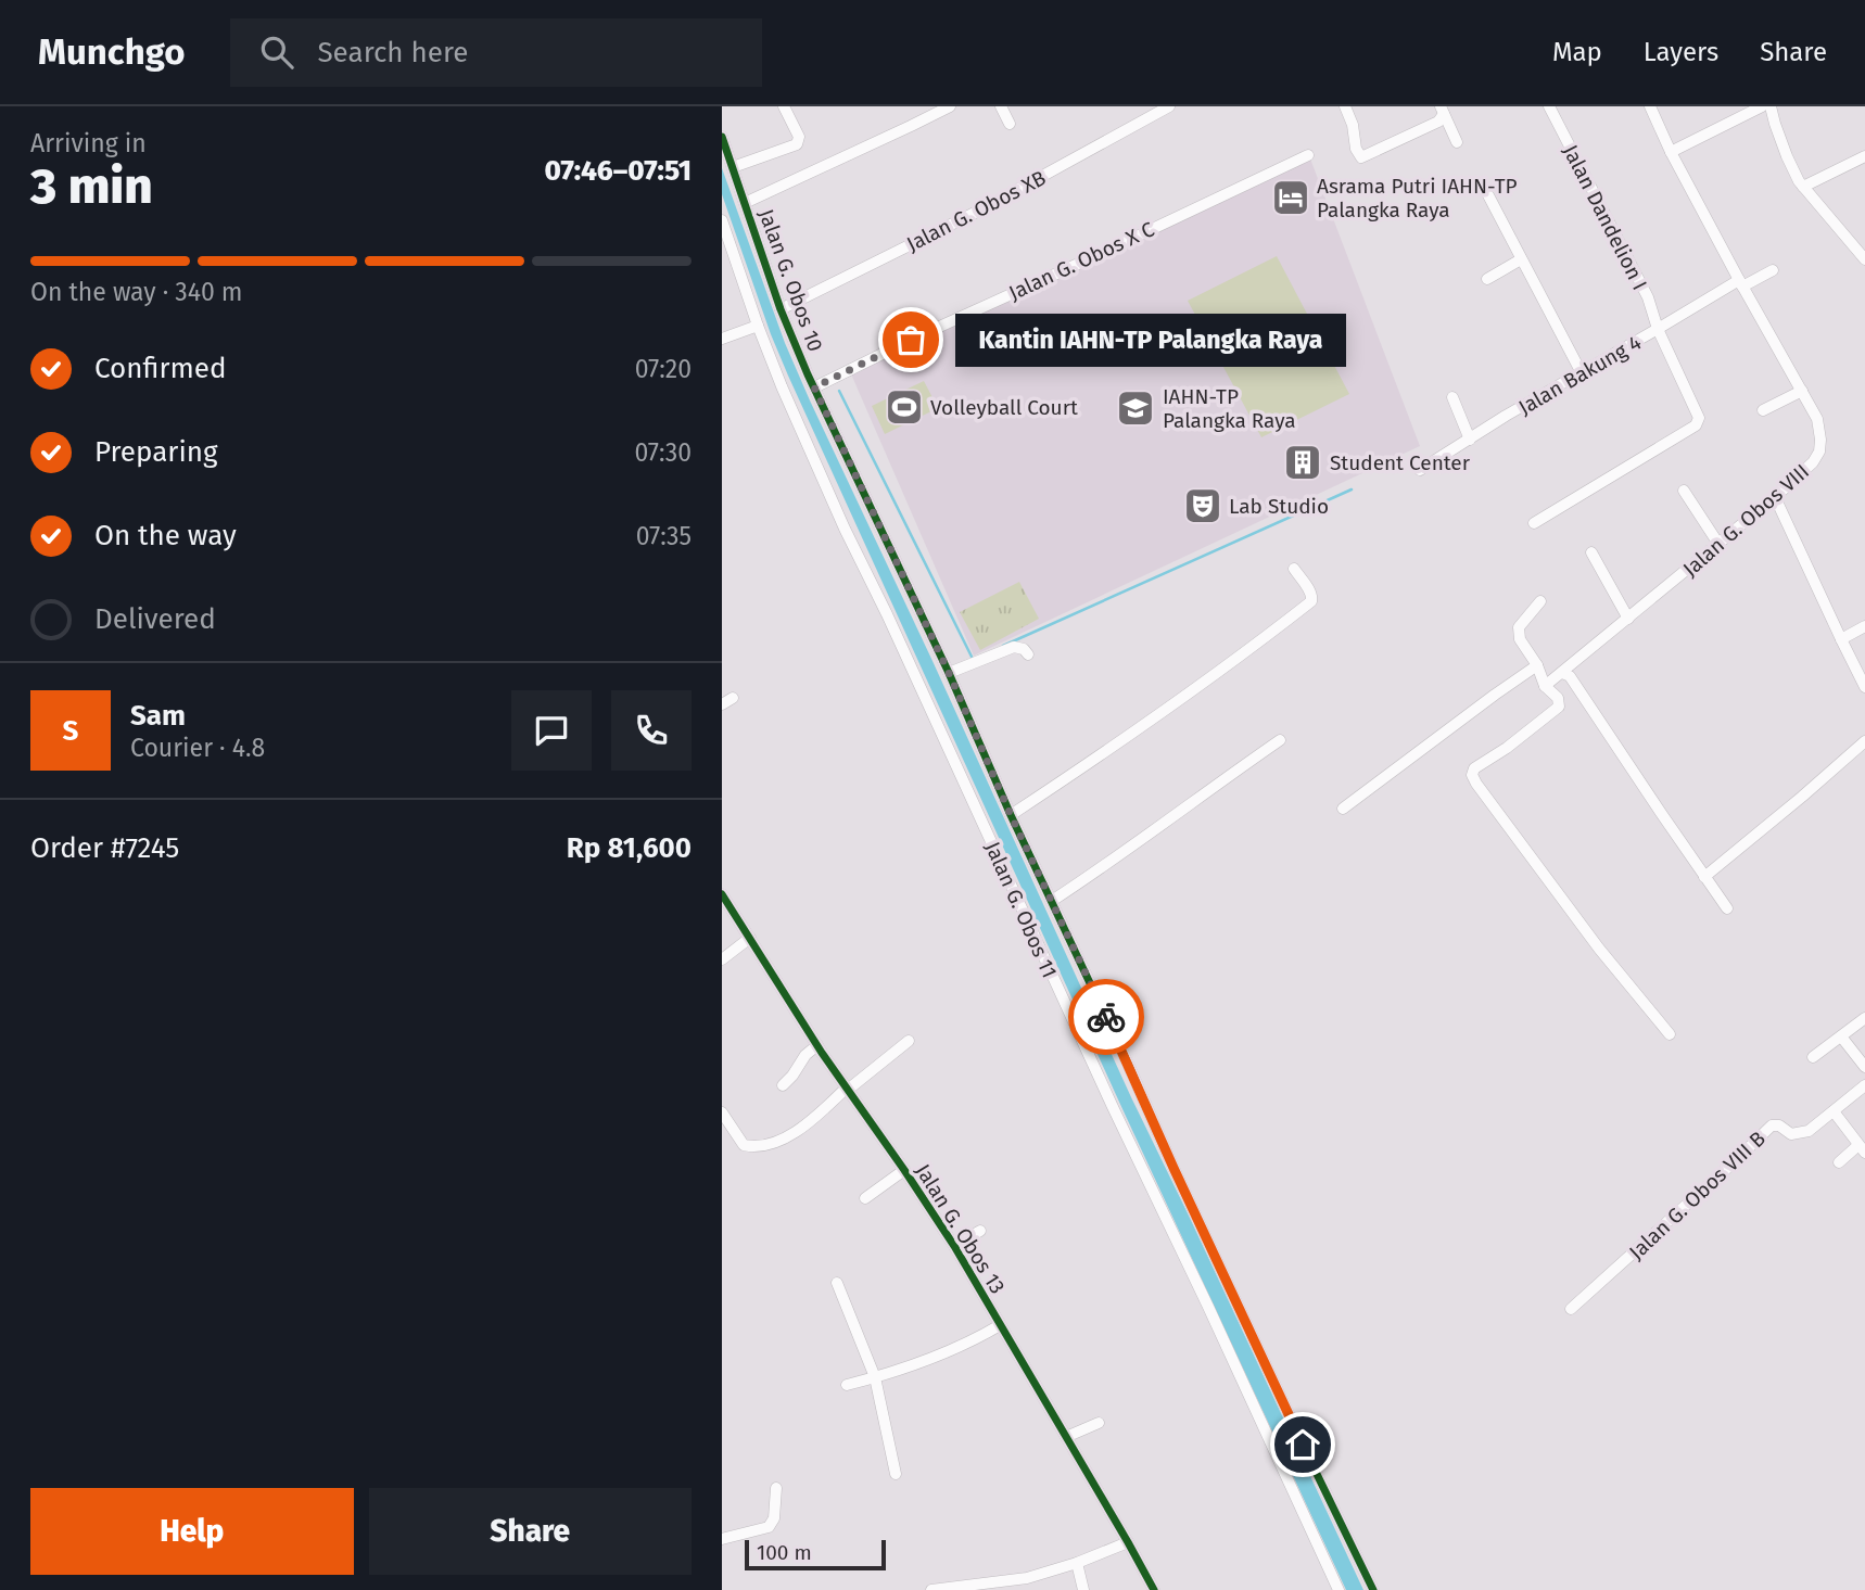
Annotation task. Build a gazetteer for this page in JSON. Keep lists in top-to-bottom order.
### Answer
{
  "streets": {
    "street": [
      "Jalan G. Obos XB",
      "Jalan Dandelion I",
      "Jalan G. Obos X C",
      "Jalan G. Obos 10",
      "Jalan Bakung 4",
      "Jalan G. Obos VIII",
      "Jalan G. Obos 11",
      "Jalan G. Obos VIII B",
      "Jalan G. Obos 13"
    ]
  },
  "crossings": [
    ["Jalan G. Obos XB", "Jalan G. Obos 10"],
    ["Jalan Dandelion I", "Jalan Bakung 4"],
    ["Jalan G. Obos X C", "Jalan G. Obos 10"],
    ["Jalan Bakung 4", "Jalan G. Obos VIII"]
  ],
  "places": {
    "hotel": ["Asrama Putri IAHN-TP Palangka Raya"],
    "other": ["Kantin IAHN-TP Palangka Raya"],
    "sports": ["Volleyball Court"],
    "school or university": ["IAHN-TP Palangka Raya"],
    "building": ["Student Center"],
    "theatre": ["Lab Studio"]
  },
  "scale_bar": "100 m",
  "page": {
    "header": "Munchgo",
    "search": "Search here",
    "nav": ["Map", "Layers", "Share"],
    "heading": ["3 min", "Arriving in", "07:46–07:51"],
    "panel": [
      "Sam",
      "Courier · 4.8",
      "Order #7245",
      "Rp 81,600"
    ],
    "bar": "On the way · 340 m",
    "bubble": "Kantin IAHN-TP Palangka Raya",
    "list": [
      ["Confirmed", "07:20"],
      ["Preparing", "07:30"],
      ["On the way", "07:35"],
      "Delivered"
    ],
    "round": "S",
    "buttons": ["Help", "Share"],
    "scale": "100 m"
  }
}
